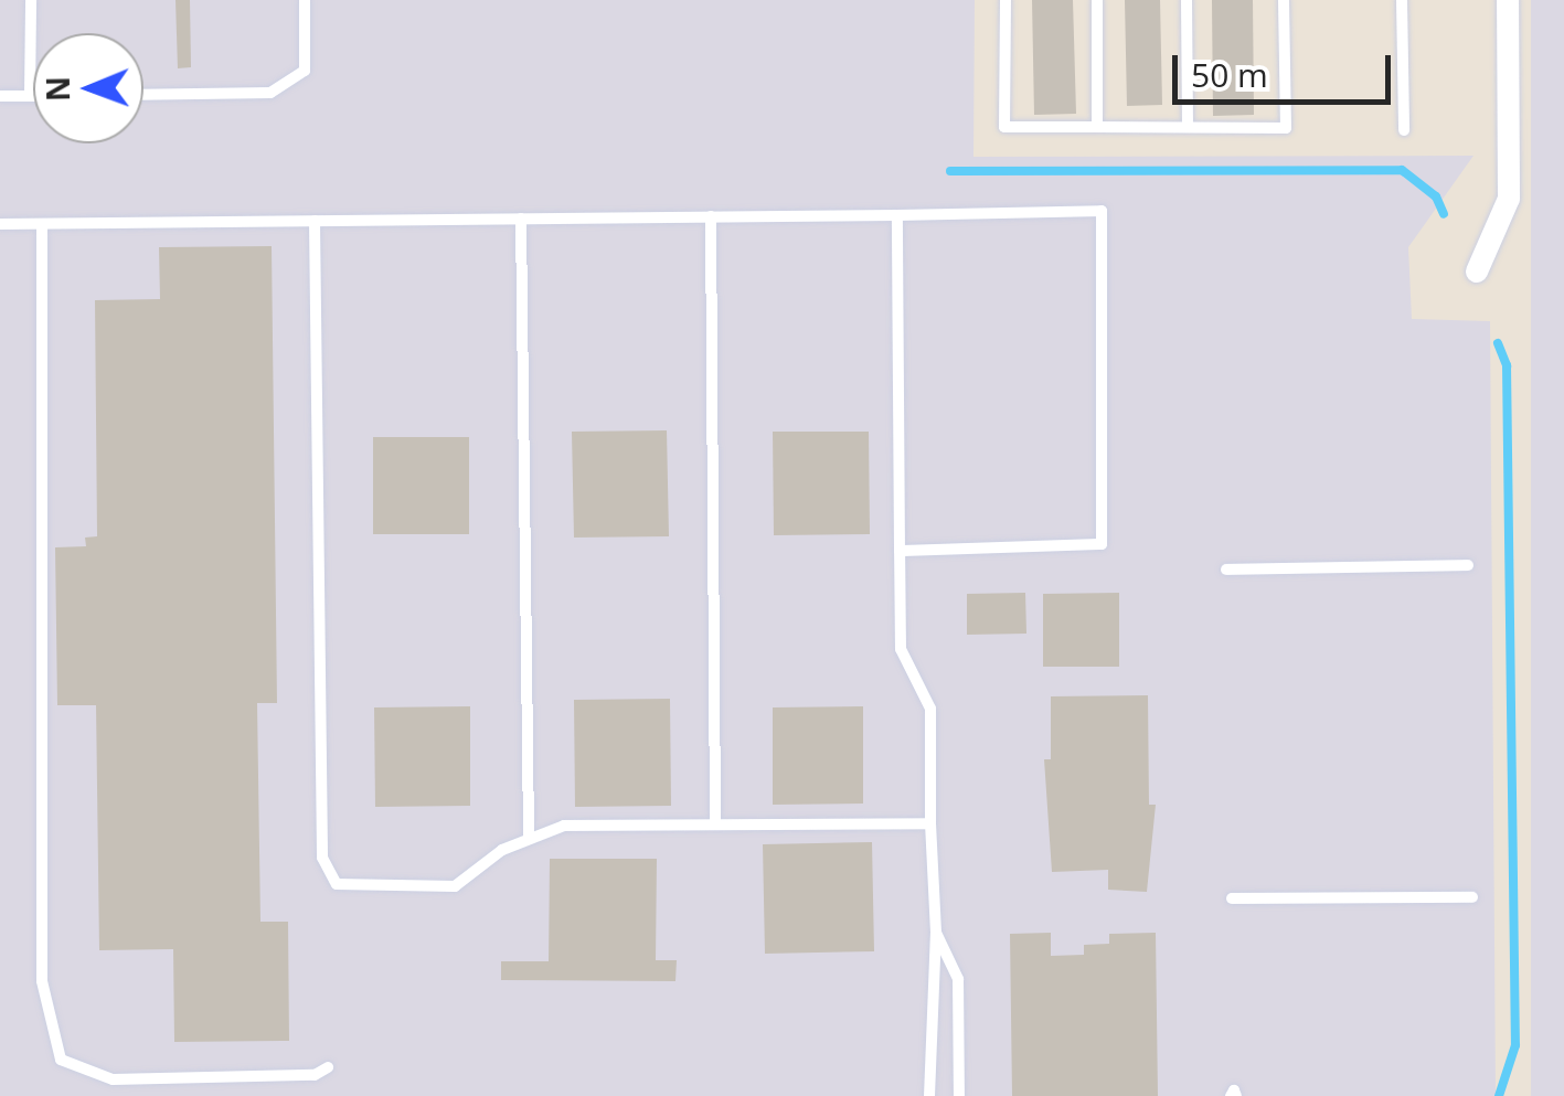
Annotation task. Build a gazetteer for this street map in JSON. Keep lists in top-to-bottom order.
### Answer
{
  "scale_bar": "50 m",
  "north": "left"
}
